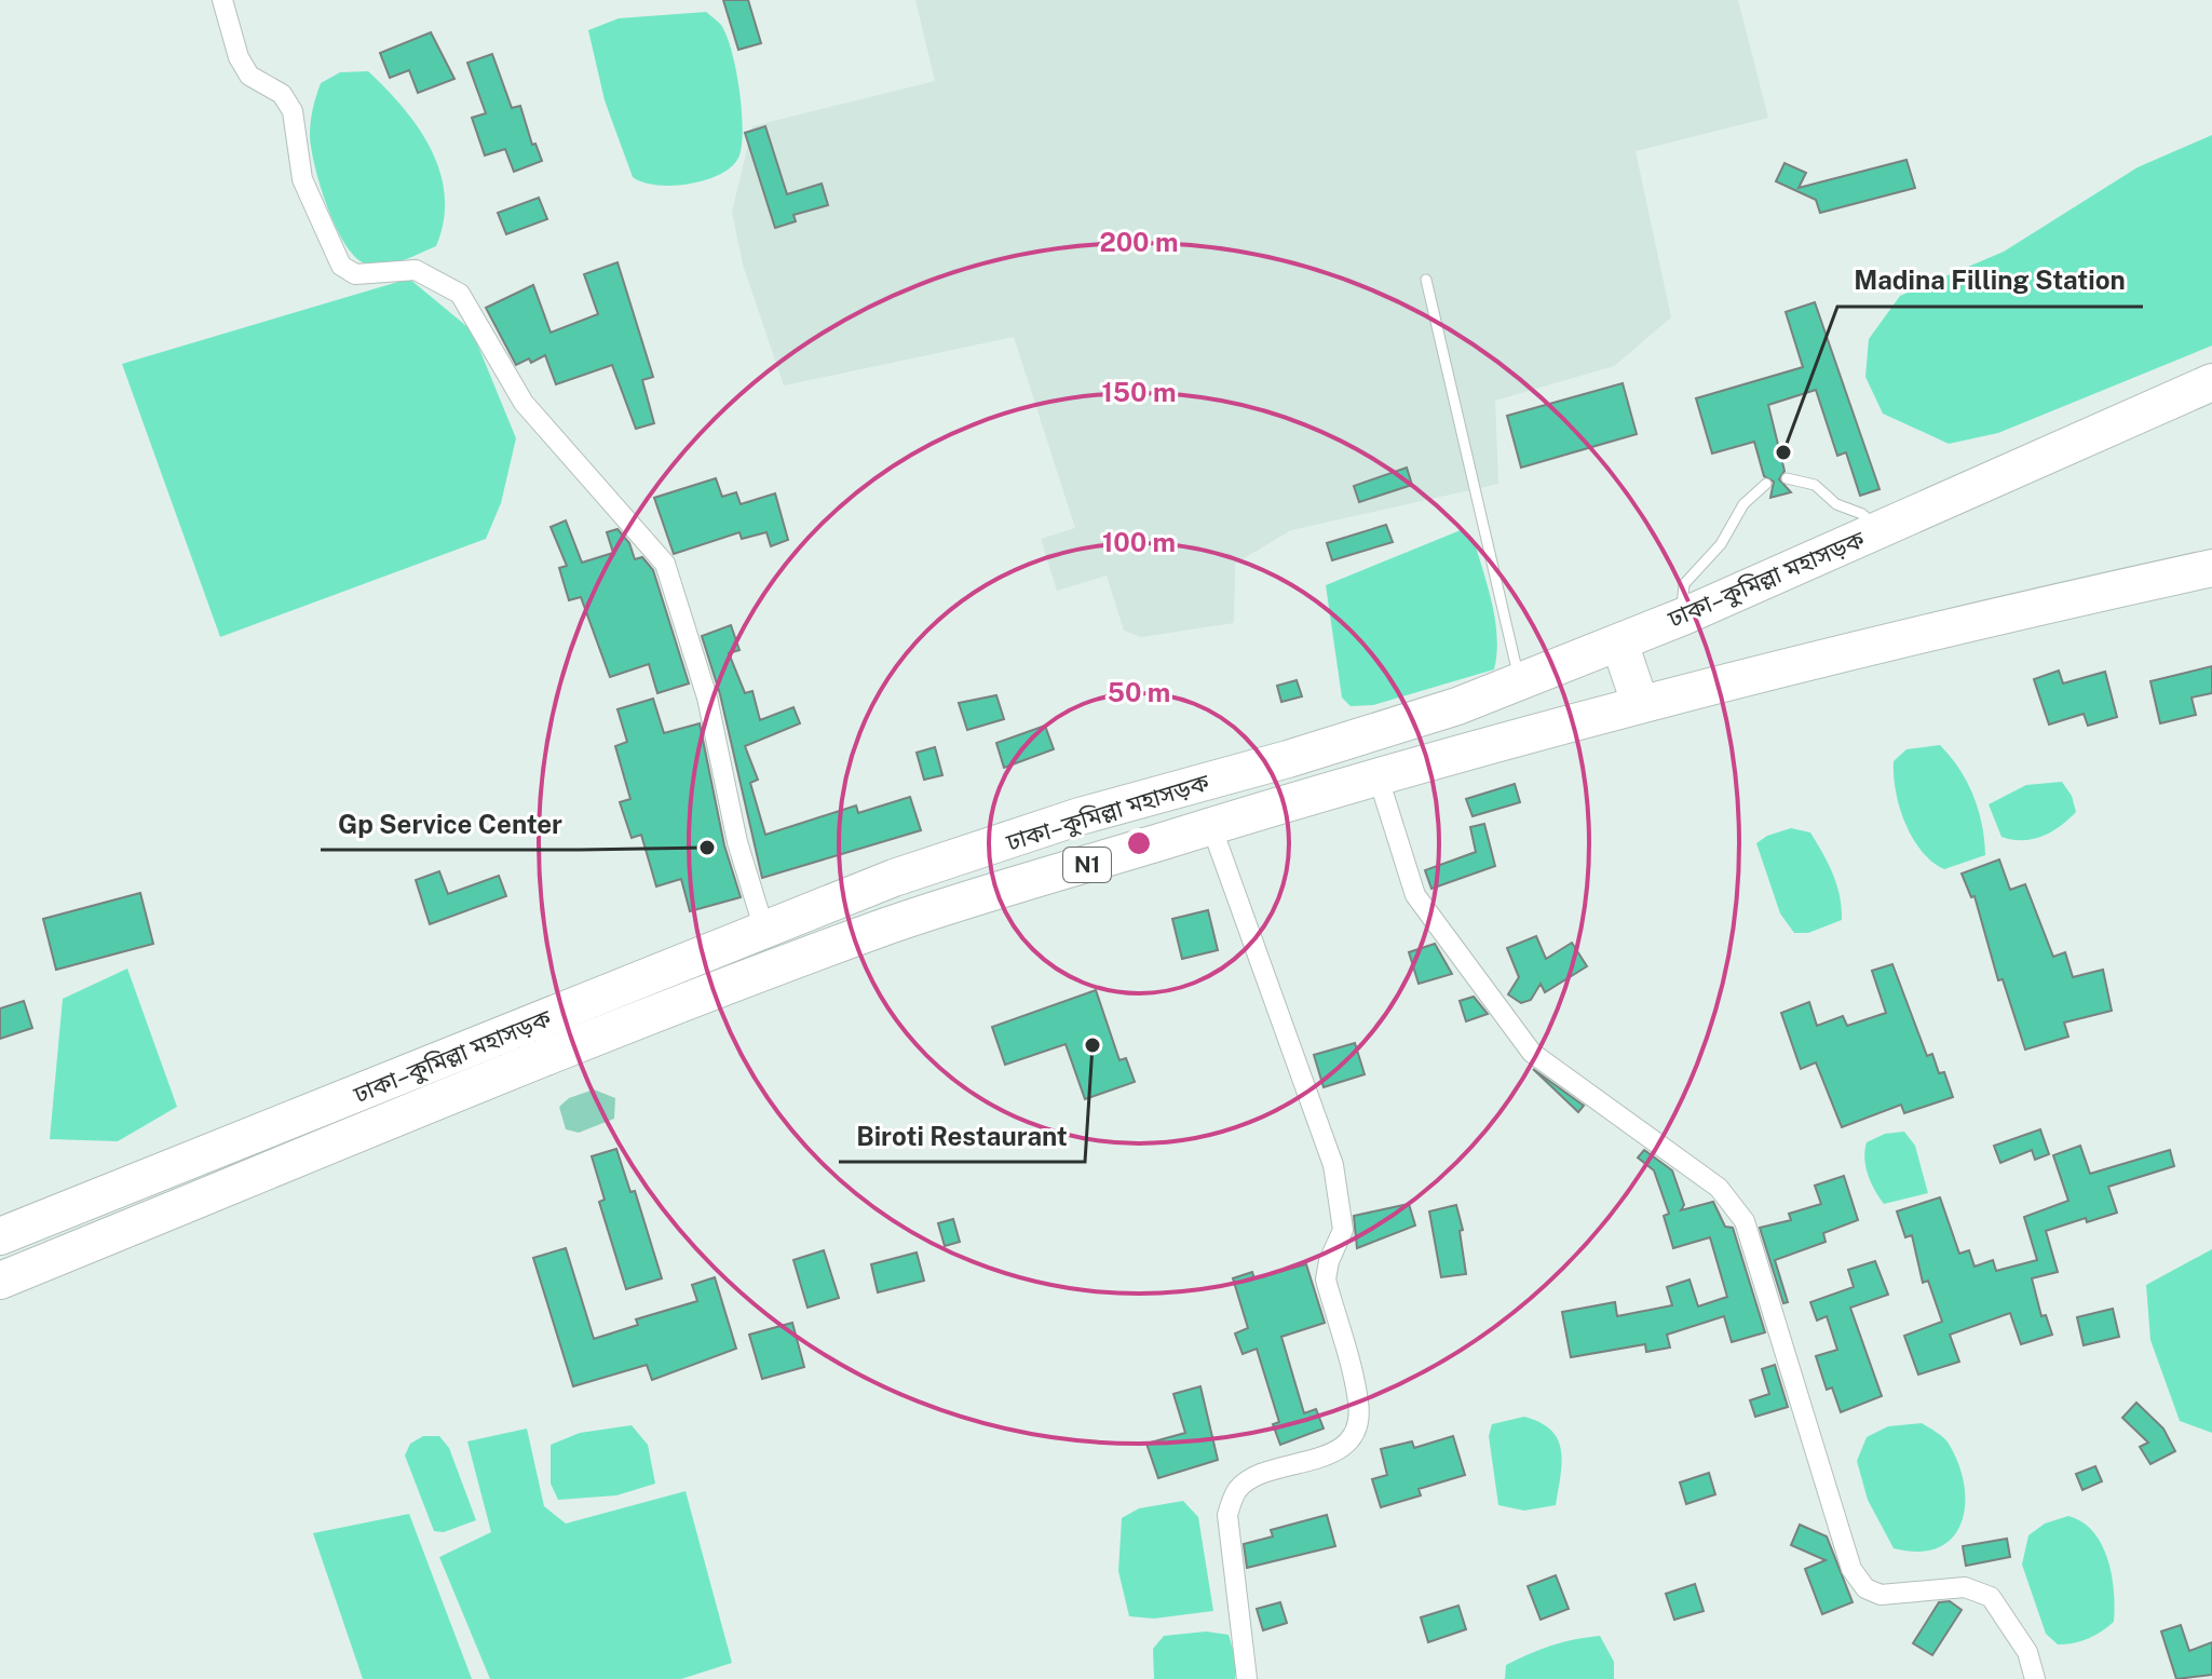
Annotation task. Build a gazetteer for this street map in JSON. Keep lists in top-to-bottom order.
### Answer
{
  "streets": {
    "highway": ["ঢাকা–কুমিল্লা মহাসড়ক", "N1"]
  },
  "places": ["Madina Filling Station", "Gp Service Center", "Biroti Restaurant"],
  "rings": [
    "200 m",
    "150 m",
    "100 m",
    "50 m"
  ]
}
